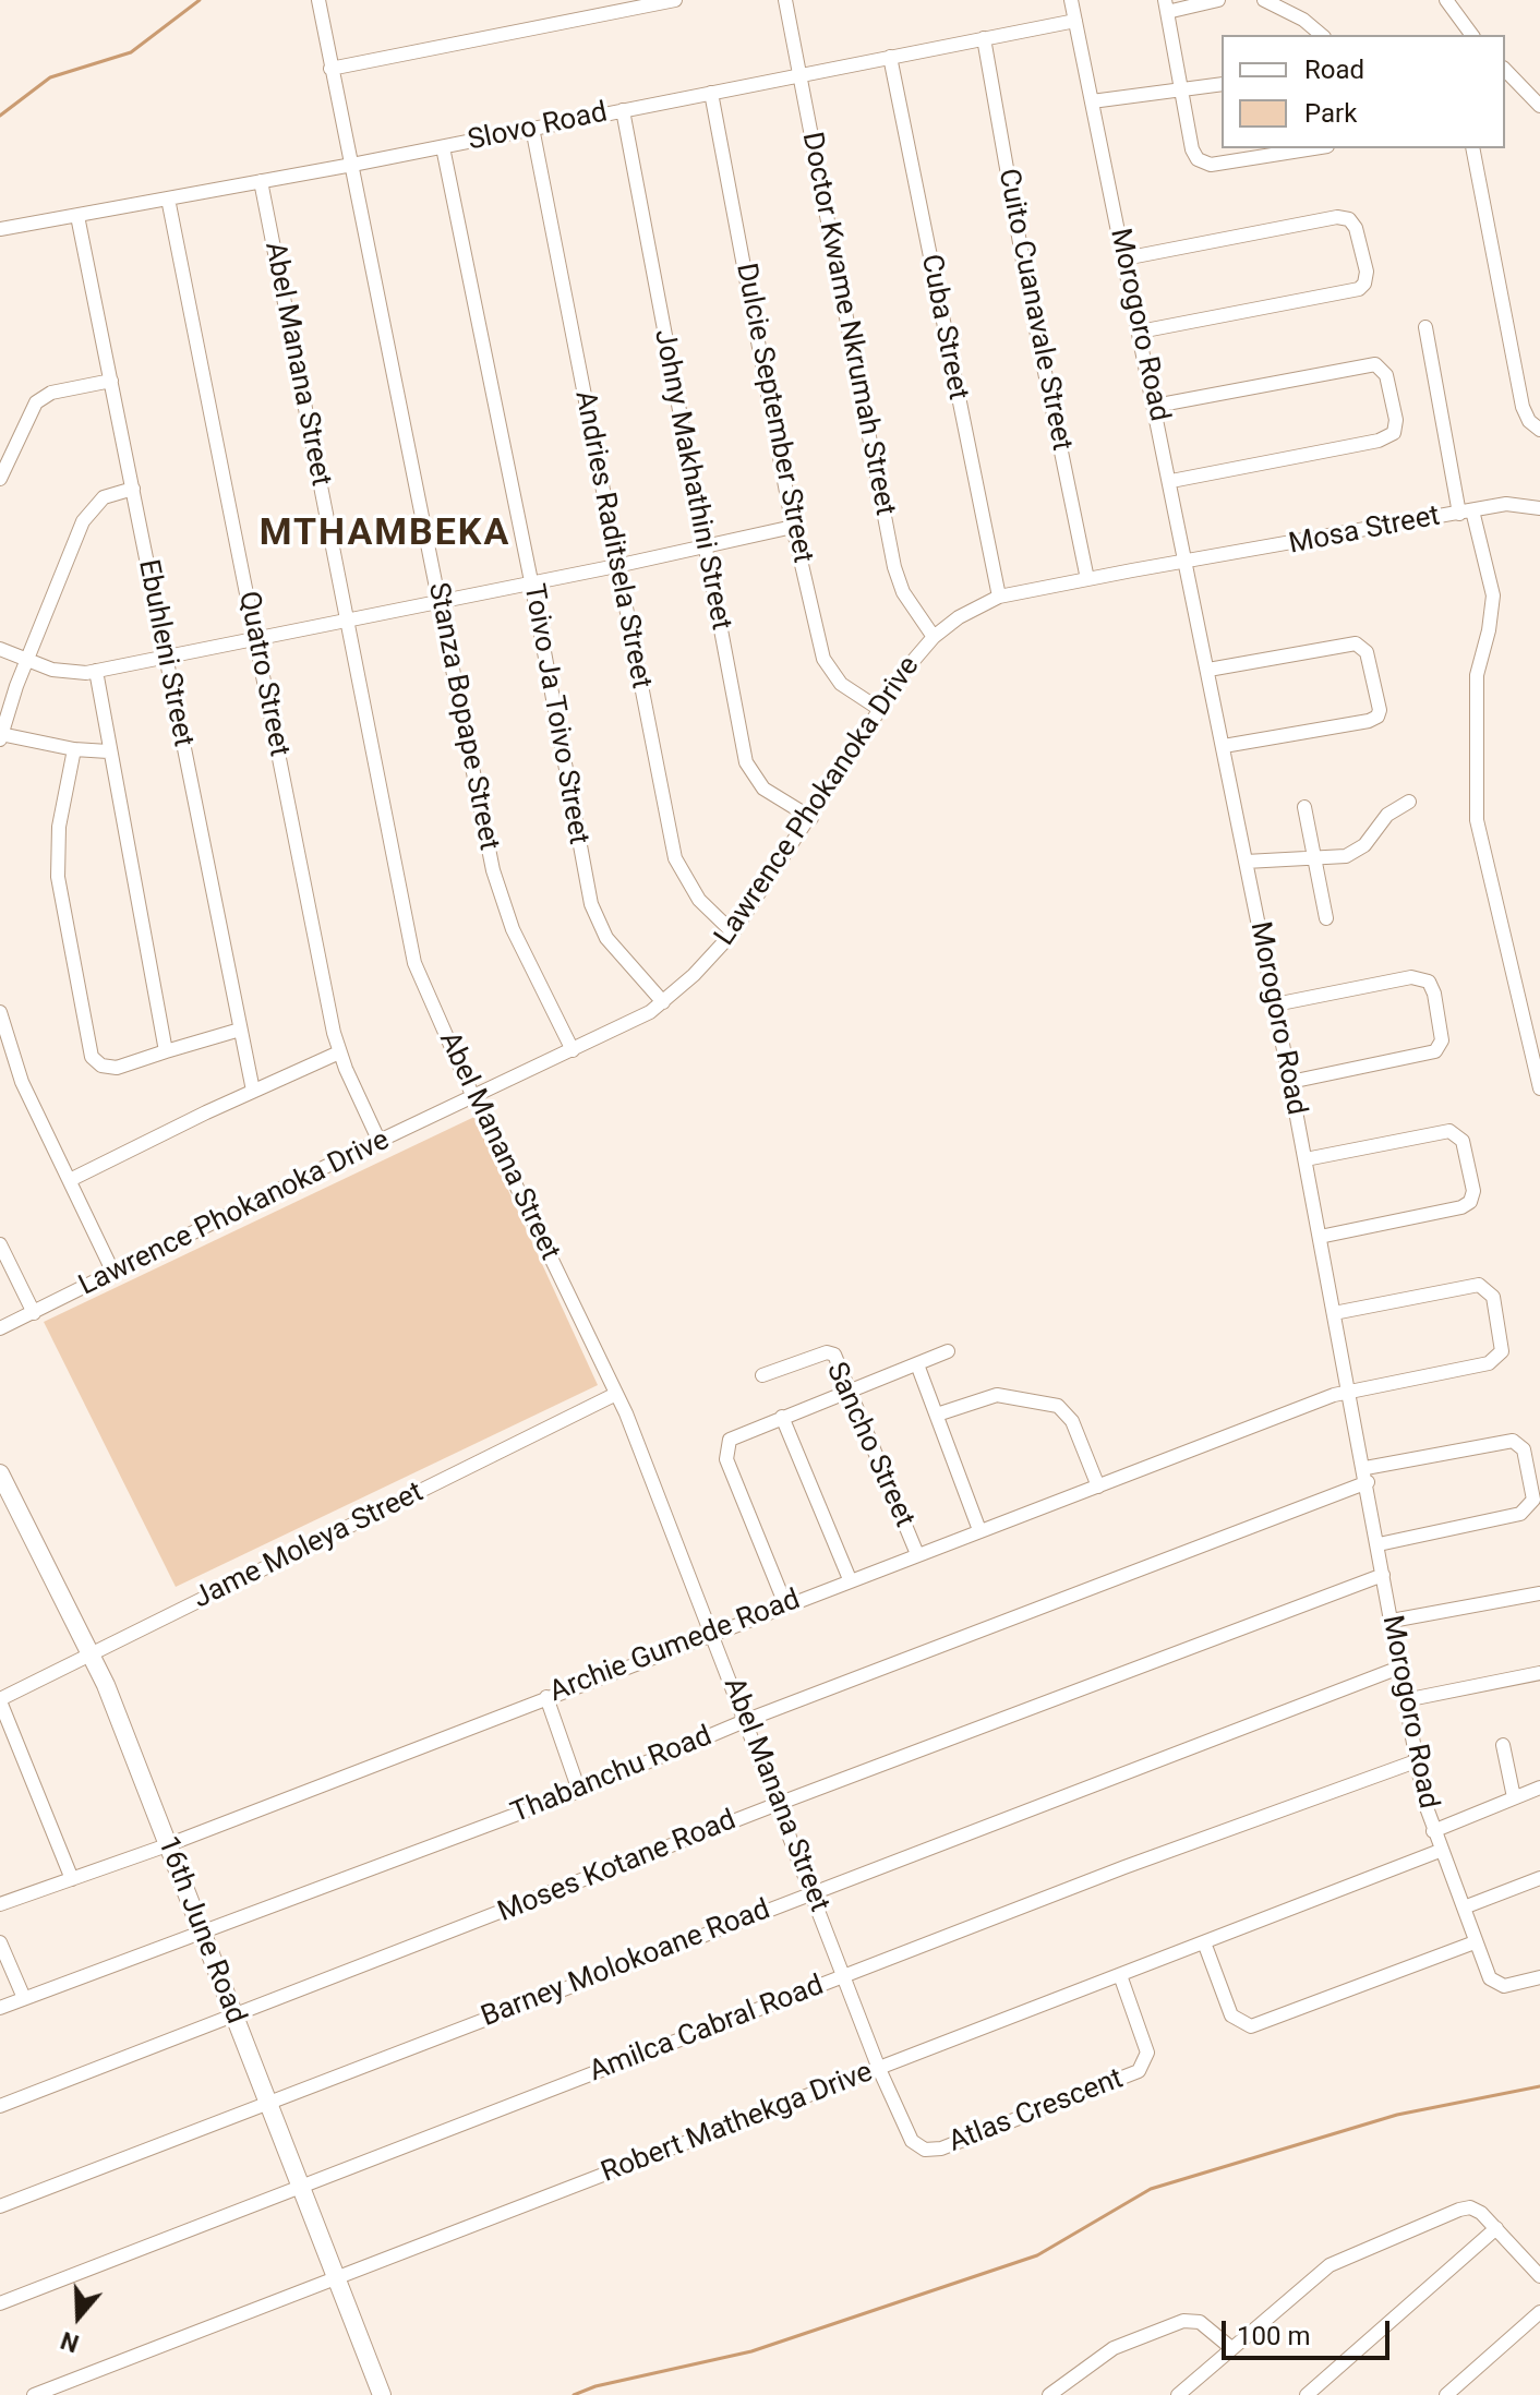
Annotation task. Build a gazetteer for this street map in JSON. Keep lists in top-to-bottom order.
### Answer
{
  "streets": {
    "street": [
      "Slovo Road",
      "Cuito Cuanavale Street",
      "Doctor Kwame Nkrumah Street",
      "Morogoro Road",
      "Cuba Street",
      "Abel Manana Street",
      "Dulcie September Street",
      "Johny Makhathini Street",
      "Mosa Street",
      "Andries Raditsela Street",
      "Ebuhleni Street",
      "Quatro Street",
      "Toivo Ja Toivo Street",
      "Stanza Bopape Street",
      "Lawrence Phokanoka Drive",
      "Sancho Street",
      "Jame Moleya Street",
      "Archie Gumede Road",
      "Thabanchu Road",
      "Moses Kotane Road",
      "16th June Road",
      "Barney Molokoane Road",
      "Amilca Cabral Road",
      "Atlas Crescent",
      "Robert Mathekga Drive"
    ]
  },
  "crossings": [
    ["Slovo Road", "Cuito Cuanavale Street"],
    ["Slovo Road", "Doctor Kwame Nkrumah Street"],
    ["Slovo Road", "Morogoro Road"],
    ["Slovo Road", "Cuba Street"],
    ["Slovo Road", "Abel Manana Street"],
    ["Slovo Road", "Dulcie September Street"],
    ["Slovo Road", "Johny Makhathini Street"],
    ["Slovo Road", "Andries Raditsela Street"],
    ["Slovo Road", "Ebuhleni Street"],
    ["Slovo Road", "Quatro Street"],
    ["Slovo Road", "Toivo Ja Toivo Street"],
    ["Slovo Road", "Stanza Bopape Street"],
    ["Cuito Cuanavale Street", "Lawrence Phokanoka Drive"],
    ["Doctor Kwame Nkrumah Street", "Lawrence Phokanoka Drive"],
    ["Morogoro Road", "Mosa Street"],
    ["Morogoro Road", "Lawrence Phokanoka Drive"],
    ["Morogoro Road", "Archie Gumede Road"],
    ["Morogoro Road", "Thabanchu Road"],
    ["Morogoro Road", "Moses Kotane Road"],
    ["Morogoro Road", "Barney Molokoane Road"],
    ["Morogoro Road", "Amilca Cabral Road"],
    ["Morogoro Road", "Robert Mathekga Drive"],
    ["Cuba Street", "Lawrence Phokanoka Drive"],
    ["Abel Manana Street", "Lawrence Phokanoka Drive"],
    ["Abel Manana Street", "Jame Moleya Street"],
    ["Abel Manana Street", "Archie Gumede Road"],
    ["Abel Manana Street", "Thabanchu Road"],
    ["Abel Manana Street", "Moses Kotane Road"],
    ["Abel Manana Street", "Barney Molokoane Road"],
    ["Abel Manana Street", "Amilca Cabral Road"],
    ["Abel Manana Street", "Atlas Crescent"],
    ["Abel Manana Street", "Robert Mathekga Drive"],
    ["Dulcie September Street", "Lawrence Phokanoka Drive"],
    ["Johny Makhathini Street", "Lawrence Phokanoka Drive"],
    ["Mosa Street", "Lawrence Phokanoka Drive"],
    ["Andries Raditsela Street", "Lawrence Phokanoka Drive"],
    ["Quatro Street", "Lawrence Phokanoka Drive"],
    ["Toivo Ja Toivo Street", "Lawrence Phokanoka Drive"],
    ["Stanza Bopape Street", "Lawrence Phokanoka Drive"],
    ["Sancho Street", "Archie Gumede Road"],
    ["Jame Moleya Street", "16th June Road"],
    ["Archie Gumede Road", "16th June Road"],
    ["Thabanchu Road", "16th June Road"],
    ["Moses Kotane Road", "16th June Road"],
    ["16th June Road", "Barney Molokoane Road"],
    ["16th June Road", "Amilca Cabral Road"],
    ["16th June Road", "Robert Mathekga Drive"],
    ["Atlas Crescent", "Robert Mathekga Drive"]
  ],
  "districts": ["MTHAMBEKA"],
  "legend": ["Road", "Park"],
  "scale_bar": "100 m",
  "north": "bottom"
}
